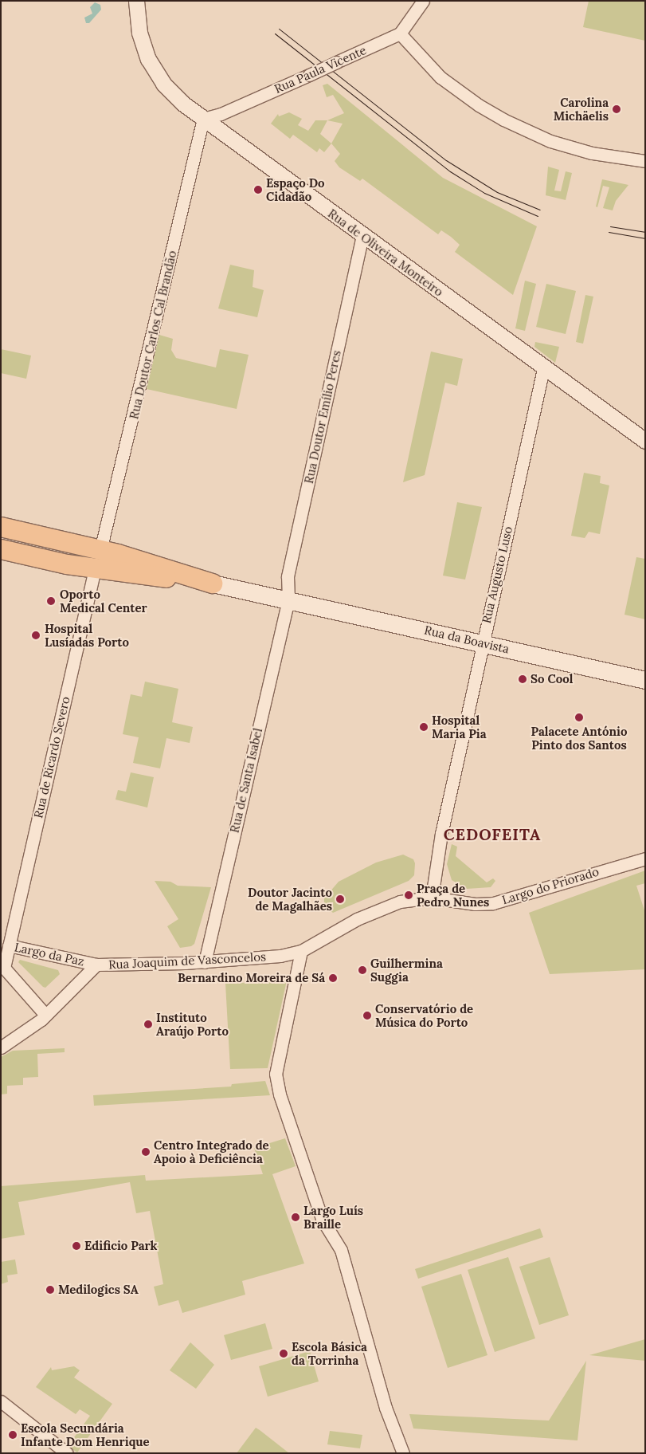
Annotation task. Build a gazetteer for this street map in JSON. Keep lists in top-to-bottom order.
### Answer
{
  "streets": {
    "main road": ["Rua da Boavista"],
    "street": [
      "Rua Paula Vicente",
      "Rua de Oliveira Monteiro",
      "Rua Doutor Carlos Cal Brandão",
      "Rua Doutor Emílio Peres",
      "Rua Augusto Luso",
      "Rua de Ricardo Severo",
      "Rua de Santa Isabel",
      "Largo do Priorado",
      "Largo da Paz",
      "Rua Joaquim de Vasconcelos"
    ]
  },
  "crossings": [
    ["Rua Paula Vicente", "Rua de Oliveira Monteiro"],
    ["Rua Paula Vicente", "Rua Doutor Carlos Cal Brandão"],
    ["Rua de Oliveira Monteiro", "Rua Doutor Carlos Cal Brandão"],
    ["Rua de Oliveira Monteiro", "Rua Doutor Emílio Peres"],
    ["Rua de Oliveira Monteiro", "Rua Augusto Luso"],
    ["Rua Doutor Emílio Peres", "Rua da Boavista"],
    ["Rua Doutor Emílio Peres", "Rua de Santa Isabel"],
    ["Rua Augusto Luso", "Rua da Boavista"],
    ["Rua Augusto Luso", "Largo do Priorado"],
    ["Rua Augusto Luso", "Rua Joaquim de Vasconcelos"],
    ["Rua da Boavista", "Rua de Santa Isabel"],
    ["Rua de Ricardo Severo", "Largo da Paz"],
    ["Rua de Santa Isabel", "Rua Joaquim de Vasconcelos"],
    ["Largo do Priorado", "Rua Joaquim de Vasconcelos"],
    ["Largo da Paz", "Rua Joaquim de Vasconcelos"]
  ],
  "districts": ["CEDOFEITA"],
  "places": [
    "Carolina Michäelis",
    "Espaço Do Cidadão",
    "Oporto Medical Center",
    "Hospital Lusíadas Porto",
    "So Cool",
    "Palacete António Pinto dos Santos",
    "Hospital Maria Pia",
    "Praça de Pedro Nunes",
    "Doutor Jacinto de Magalhães",
    "Guilhermina Suggia",
    "Bernardino Moreira de Sá",
    "Conservatório de Música do Porto",
    "Instituto Araújo Porto",
    "Centro Integrado de Apoio à Deficiência",
    "Largo Luís Braille",
    "Edificio Park",
    "Medilogics SA",
    "Escola Básica da Torrinha",
    "Escola Secundária Infante Dom Henrique"
  ]
}
